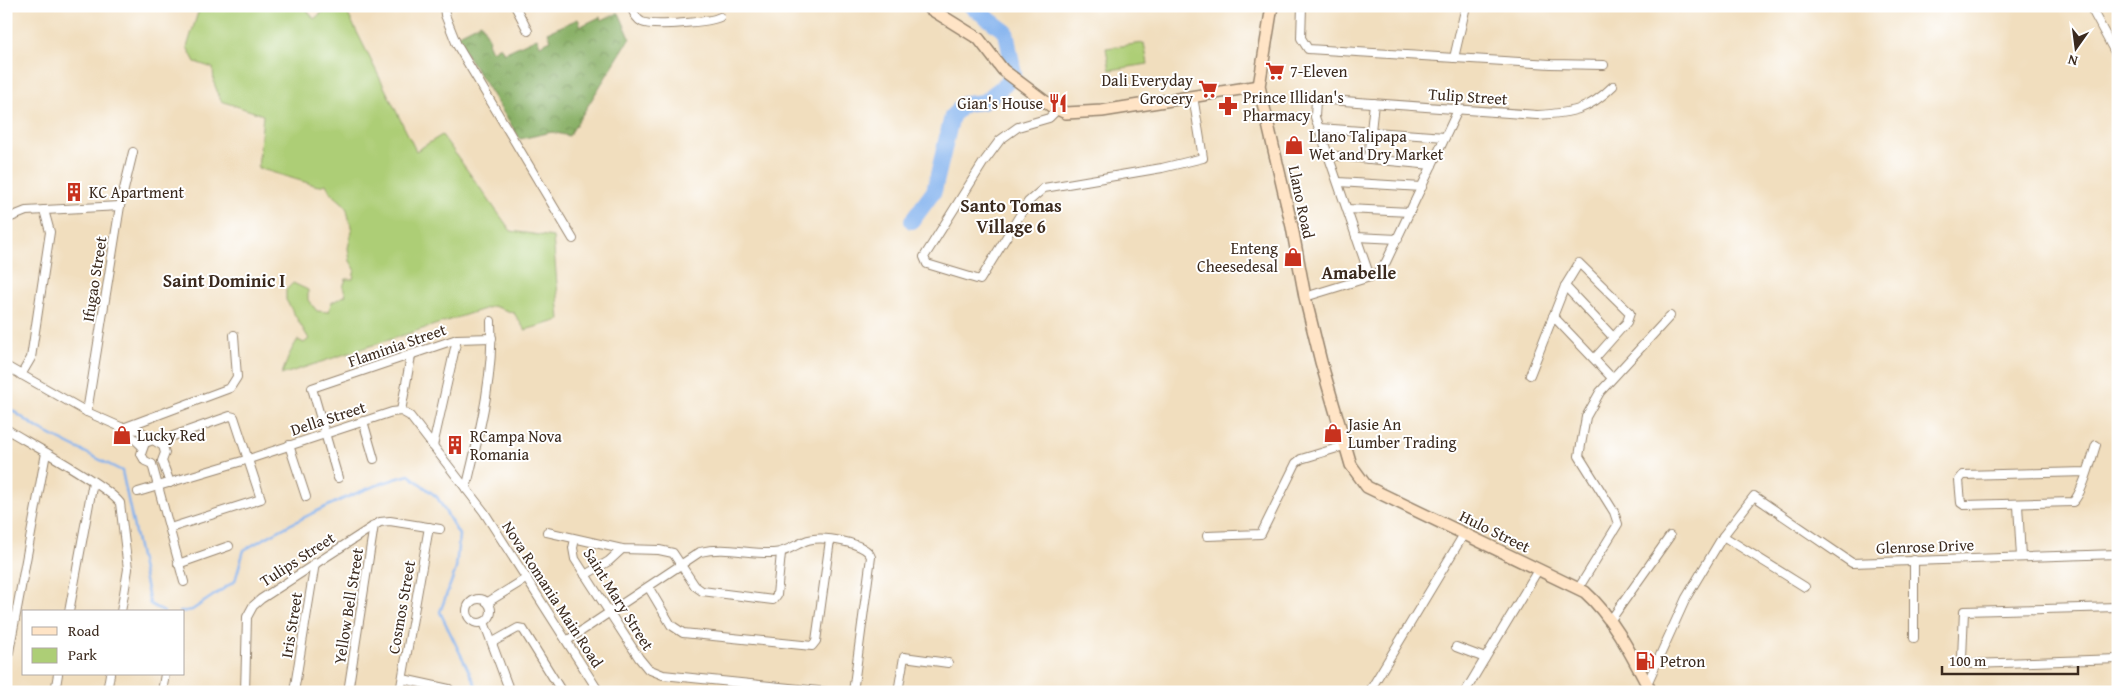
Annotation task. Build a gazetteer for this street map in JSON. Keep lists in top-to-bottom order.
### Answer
{
  "streets": {
    "main road": ["Llano Road", "Hulo Street"],
    "street": [
      "Tulip Street",
      "Ifugao Street",
      "Flaminia Street",
      "Della Street",
      "Glenrose Drive",
      "Tulips Street",
      "Nova Romania Main Road",
      "Saint Mary Street",
      "Yellow Bell Street",
      "Cosmos Street",
      "Iris Street"
    ]
  },
  "crossings": [
    ["Llano Road", "Hulo Street"],
    ["Flaminia Street", "Della Street"],
    ["Tulips Street", "Yellow Bell Street"],
    ["Tulips Street", "Cosmos Street"],
    ["Tulips Street", "Iris Street"]
  ],
  "districts": ["Santo Tomas Village 6", "Amabelle", "Saint Dominic I"],
  "places": {
    "supermarket": ["7-Eleven", "Dali Everyday Grocery"],
    "restaurant": ["Gian's House"],
    "pharmacy": ["Prince Illidan's Pharmacy"],
    "shop": [
      "Llano Talipapa Wet and Dry Market",
      "Enteng Cheesedesal",
      "Jasie An Lumber Trading",
      "Lucky Red"
    ],
    "building": ["KC Apartment", "RCampa Nova Romania"],
    "fuel station": ["Petron"]
  },
  "legend": ["Road", "Park"],
  "scale_bar": "100 m",
  "north": "bottom"
}
